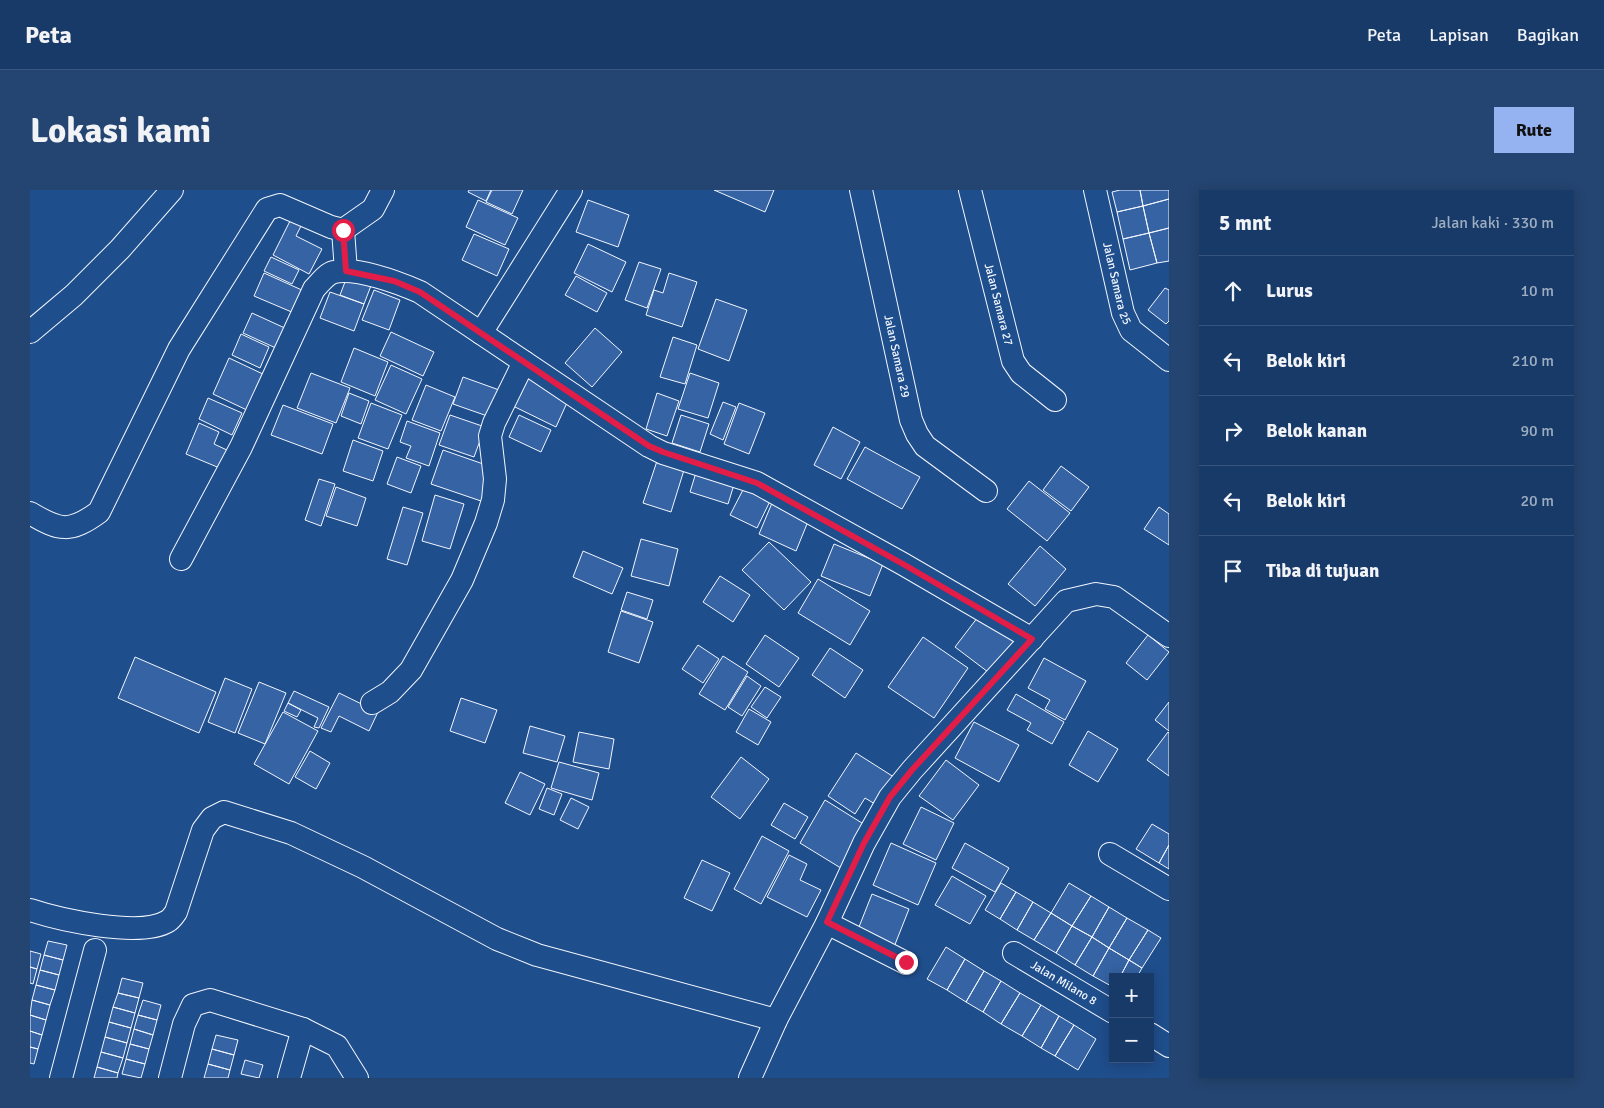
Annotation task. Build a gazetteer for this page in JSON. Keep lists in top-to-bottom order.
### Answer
{
  "streets": {
    "street": [
      "Jalan Samara 25",
      "Jalan Samara 27",
      "Jalan Samara 29",
      "Jalan Milano 8"
    ]
  },
  "page": {
    "header": "Peta",
    "nav": ["Peta", "Lapisan", "Bagikan"],
    "buttons": "Rute",
    "title": "Lokasi kami",
    "heading": ["5 mnt", "Jalan kaki · 330 m"],
    "list": [
      ["Lurus", "10 m"],
      ["Belok kiri", "210 m"],
      ["Belok kanan", "90 m"],
      ["Belok kiri", "20 m"],
      "Tiba di tujuan"
    ],
    "map_buttons": ["+", "−"]
  }
}
